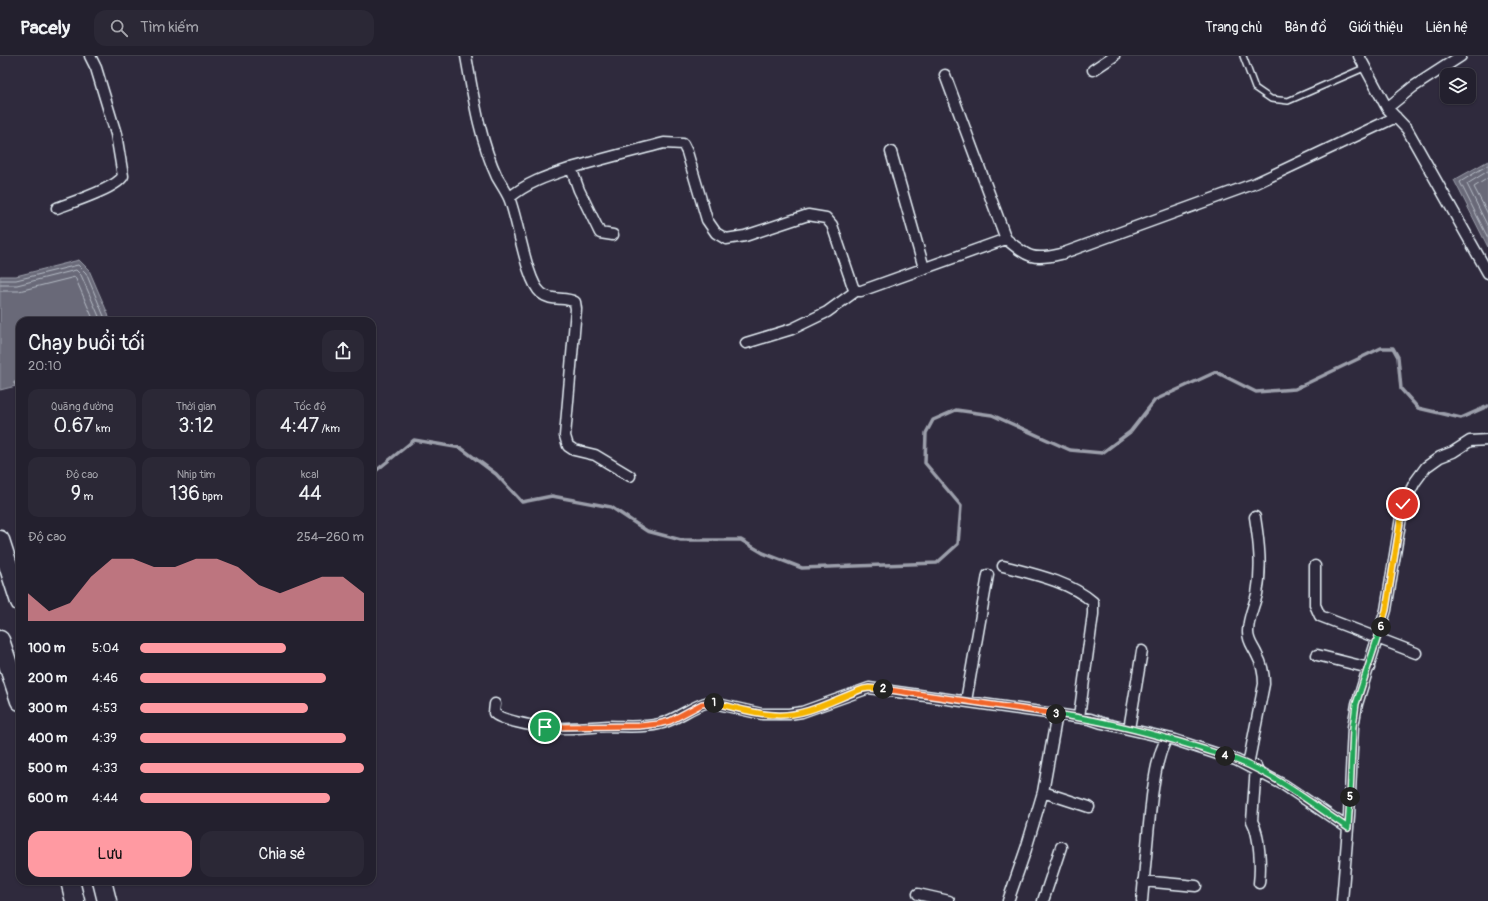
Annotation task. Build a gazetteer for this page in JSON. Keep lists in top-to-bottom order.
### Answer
{
  "page": {
    "header": "Pacely",
    "search": "Tìm kiếm",
    "nav": [
      "Trang chủ",
      "Bản đồ",
      "Giới thiệu",
      "Liên hệ"
    ],
    "heading": ["Chạy buổi tối", "20:10"],
    "stats": [
      ["Quãng đường", "0.67 km"],
      ["Thời gian", "3:12"],
      ["Tốc độ", "4:47 /km"],
      ["Độ cao", "9 m"],
      ["Nhịp tim", "136 bpm"],
      ["kcal", "44"]
    ],
    "chart": ["Độ cao", "254–260 m"],
    "pins": [
      "6",
      "2",
      "1",
      "3",
      "4",
      "5"
    ],
    "list": [
      {
        "name": "100 m",
        "note": "5:04"
      },
      {
        "name": "200 m",
        "note": "4:46"
      },
      {
        "name": "300 m",
        "note": "4:53"
      },
      {
        "name": "400 m",
        "note": "4:39"
      },
      {
        "name": "500 m",
        "note": "4:33"
      },
      {
        "name": "600 m",
        "note": "4:44"
      }
    ],
    "buttons": ["Lưu", "Chia sẻ"]
  }
}
